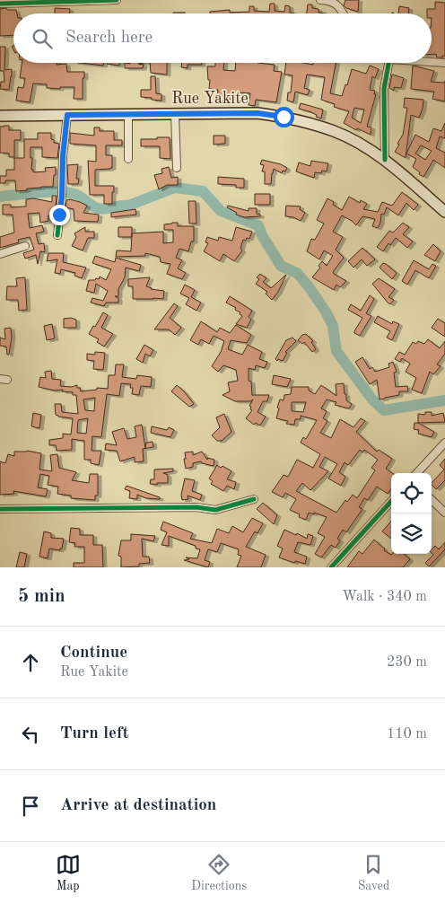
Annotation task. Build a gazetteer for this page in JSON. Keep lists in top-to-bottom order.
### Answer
{
  "streets": {
    "main road": ["Rue Yakite"]
  },
  "page": {
    "search": "Search here",
    "heading": ["5 min", "Walk · 340 m"],
    "list": [
      ["Continue", "Rue Yakite", "230 m"],
      ["Turn left", "110 m"],
      "Arrive at destination"
    ],
    "nav": ["Map", "Directions", "Saved"]
  }
}
